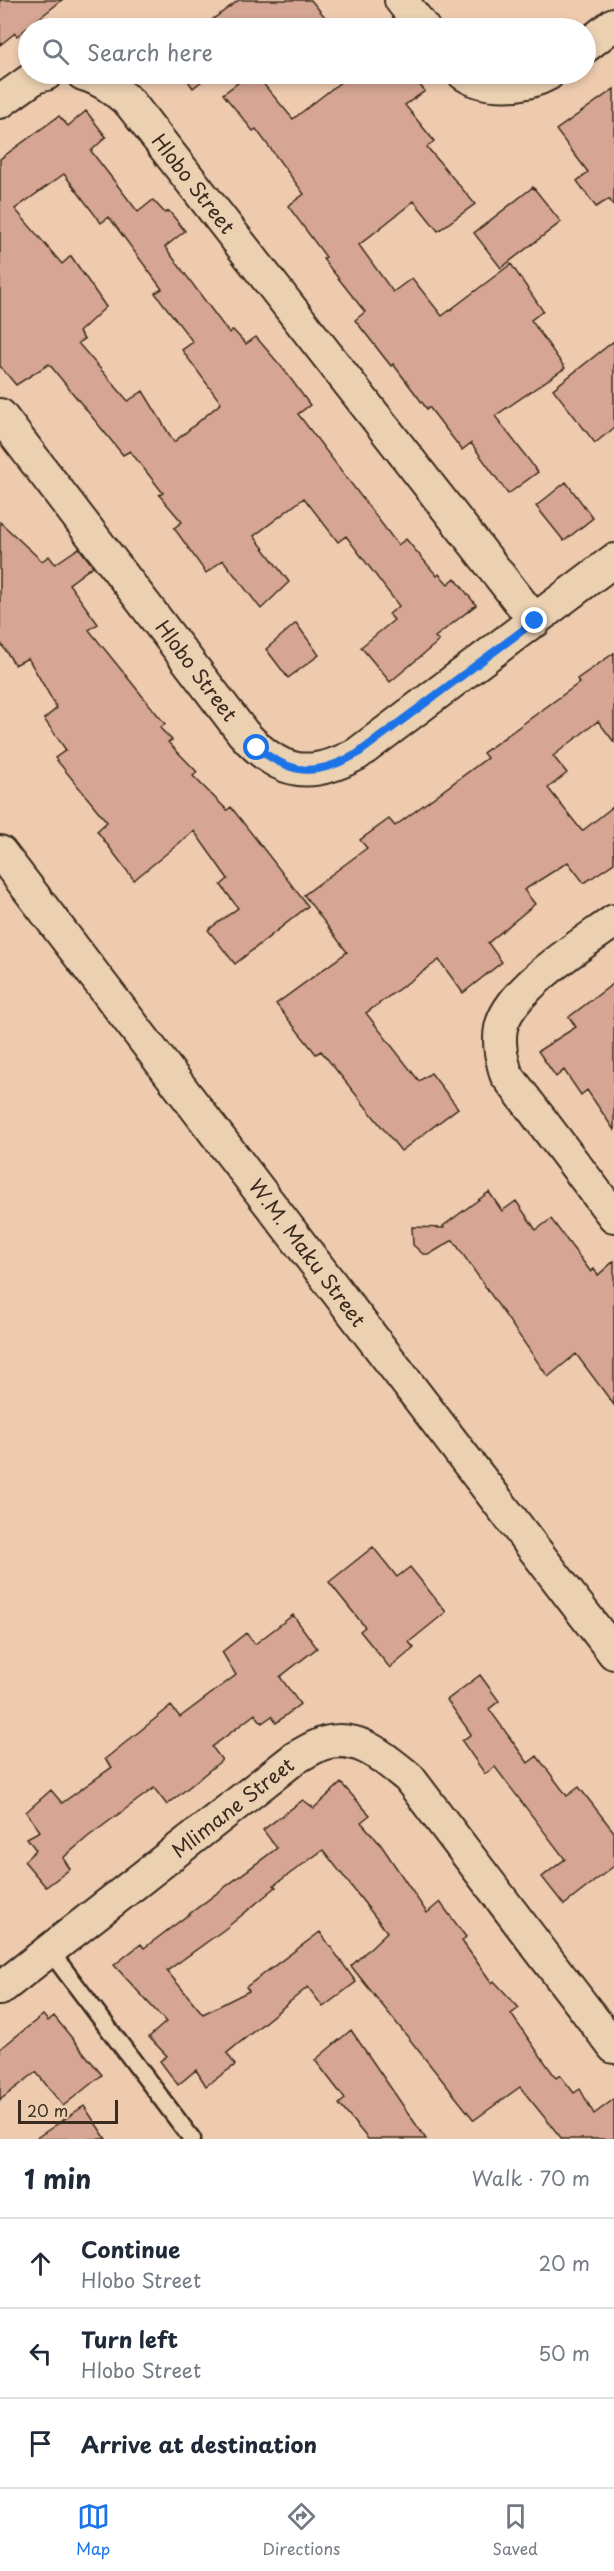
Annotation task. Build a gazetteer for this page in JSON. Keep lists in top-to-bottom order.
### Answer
{
  "streets": {
    "street": ["Hlobo Street", "W.M. Maku Street", "Mlimane Street"]
  },
  "scale_bar": "20 m",
  "page": {
    "search": "Search here",
    "scale": "20 m",
    "heading": ["1 min", "Walk · 70 m"],
    "list": [
      ["Continue", "Hlobo Street", "20 m"],
      ["Turn left", "Hlobo Street", "50 m"],
      "Arrive at destination"
    ],
    "nav": ["Map", "Directions", "Saved"]
  }
}
